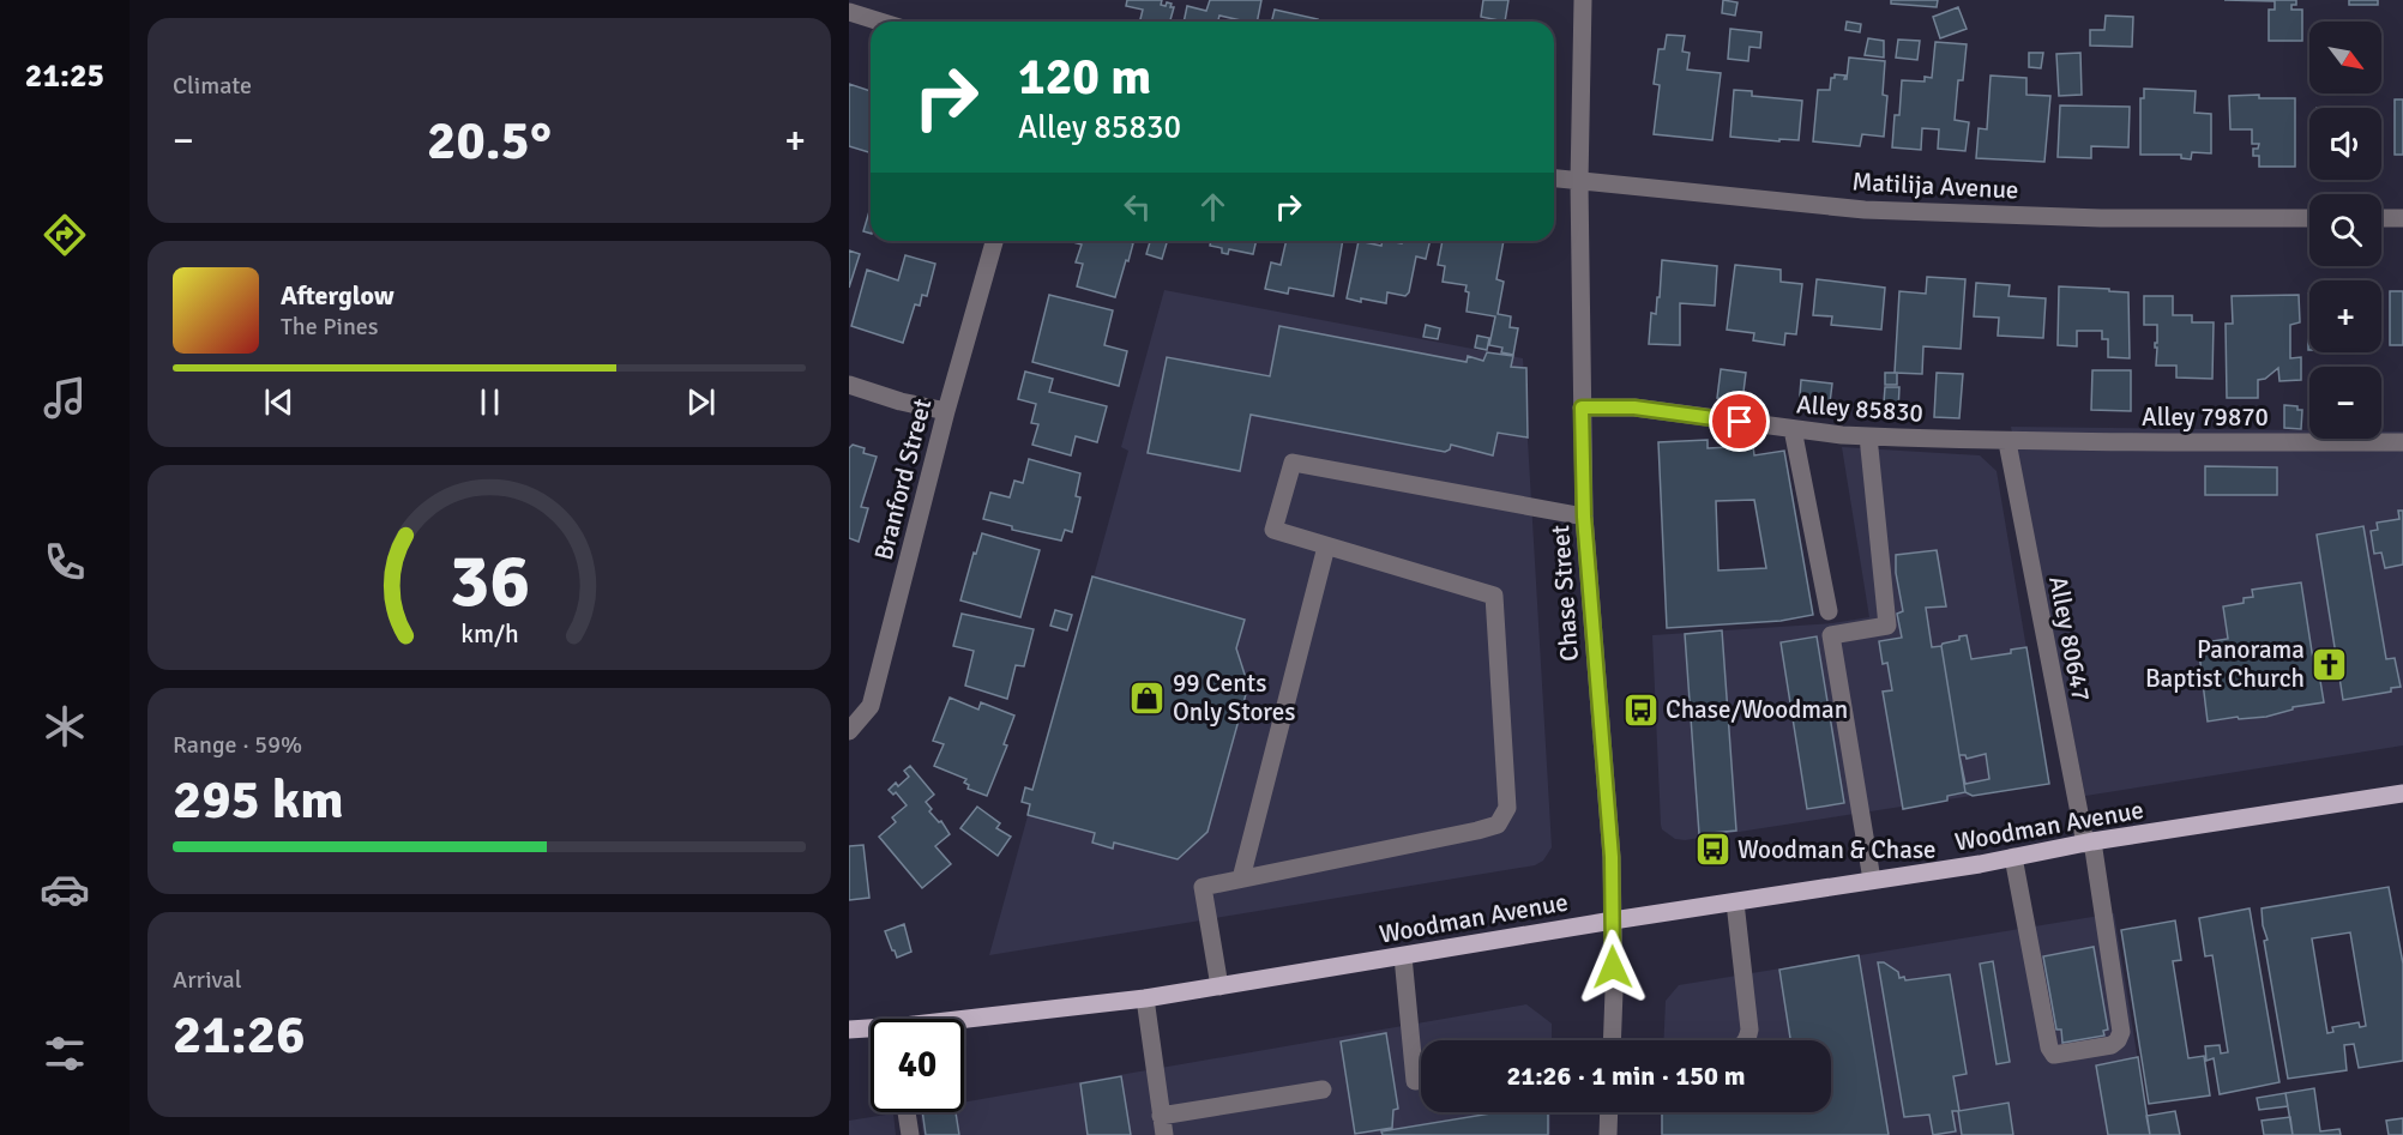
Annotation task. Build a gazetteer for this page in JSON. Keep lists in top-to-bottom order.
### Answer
{
  "streets": {
    "main road": ["Woodman Avenue"],
    "street": [
      "Matilija Avenue",
      "Alley 85830",
      "Alley 79870",
      "Branford Street",
      "Chase Street",
      "Alley 80647"
    ]
  },
  "crossings": [
    ["Matilija Avenue", "Chase Street"],
    ["Alley 85830", "Alley 79870"],
    ["Alley 85830", "Chase Street"],
    ["Alley 85830", "Alley 80647"],
    ["Alley 79870", "Alley 80647"],
    ["Chase Street", "Woodman Avenue"],
    ["Alley 80647", "Woodman Avenue"]
  ],
  "places": {
    "church": ["Panorama Baptist Church"],
    "shop": ["99 Cents Only Stores"],
    "bus stop": ["Chase/Woodman", "Woodman & Chase"]
  },
  "north": "bottom right",
  "page": {
    "tabs": "21:25",
    "tile": [
      "Climate",
      ["Range · 59%", "295 km"],
      ["Arrival", "21:26"]
    ],
    "map_buttons": ["+", "−"],
    "turn": ["120 m", "Alley 85830"],
    "heat": ["−", "20.5°", "+"],
    "song": ["Afterglow", "The Pines"],
    "limit": "40",
    "trip": "21:26 · 1 min · 150 m",
    "gauge": ["36", "km/h"]
  }
}
